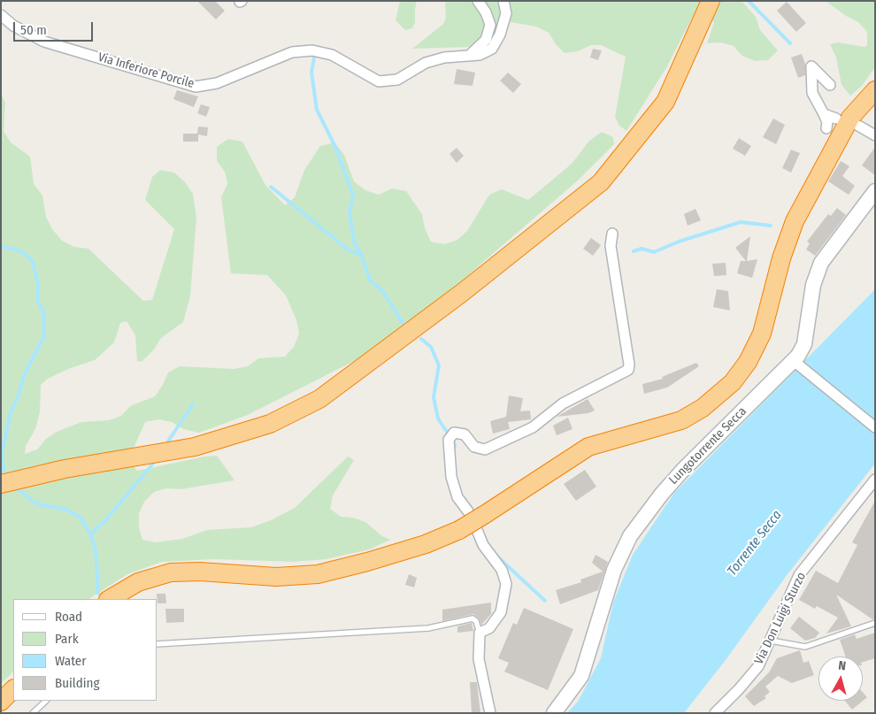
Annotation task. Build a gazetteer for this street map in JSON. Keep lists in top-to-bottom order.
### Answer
{
  "streets": {
    "main road": ["Lungotorrente Secca"],
    "street": ["Via Inferiore Porcile", "Via Don Luigi Sturzo"]
  },
  "water": ["Torrente Secca"],
  "legend": [
    "Road",
    "Park",
    "Water",
    "Building"
  ],
  "scale_bar": "50 m",
  "north": "top"
}
